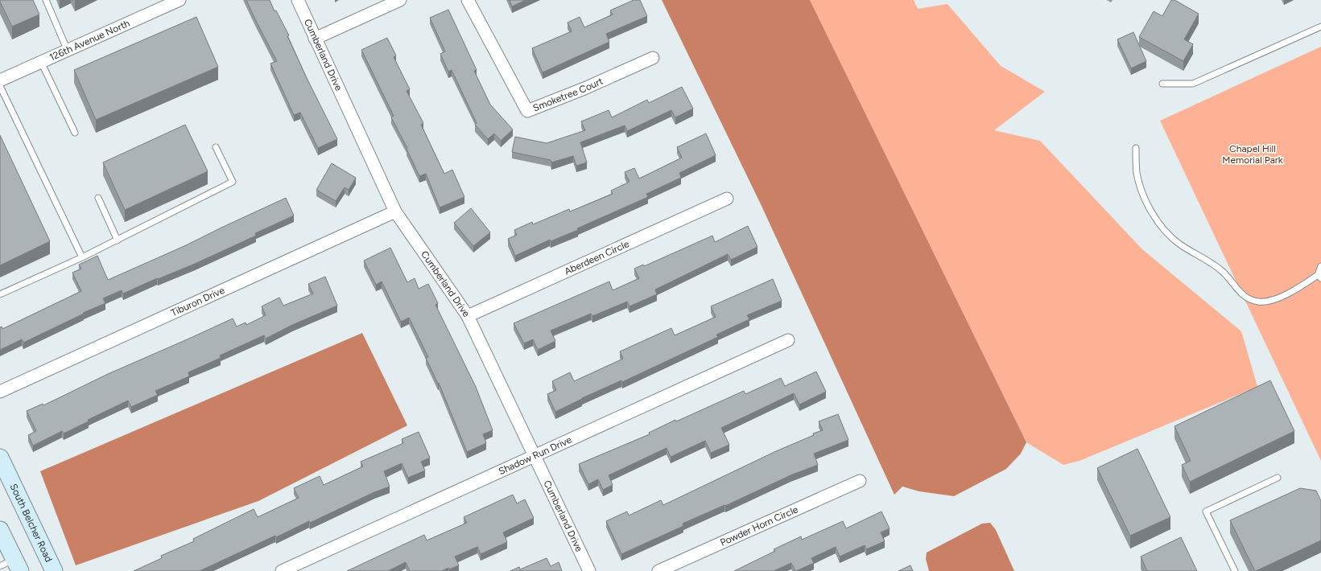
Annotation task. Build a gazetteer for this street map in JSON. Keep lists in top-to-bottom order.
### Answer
{
  "streets": {
    "main road": ["South Belcher Road"],
    "street": [
      "126th Avenue North",
      "Cumberland Drive",
      "Smoketree Court",
      "Aberdeen Circle",
      "Tiburon Drive",
      "Shadow Run Drive",
      "Powder Horn Circle"
    ]
  },
  "crossings": [
    ["Cumberland Drive", "Aberdeen Circle"],
    ["Cumberland Drive", "Tiburon Drive"],
    ["Cumberland Drive", "Shadow Run Drive"]
  ],
  "parks": ["Chapel Hill Memorial Park"]
}
